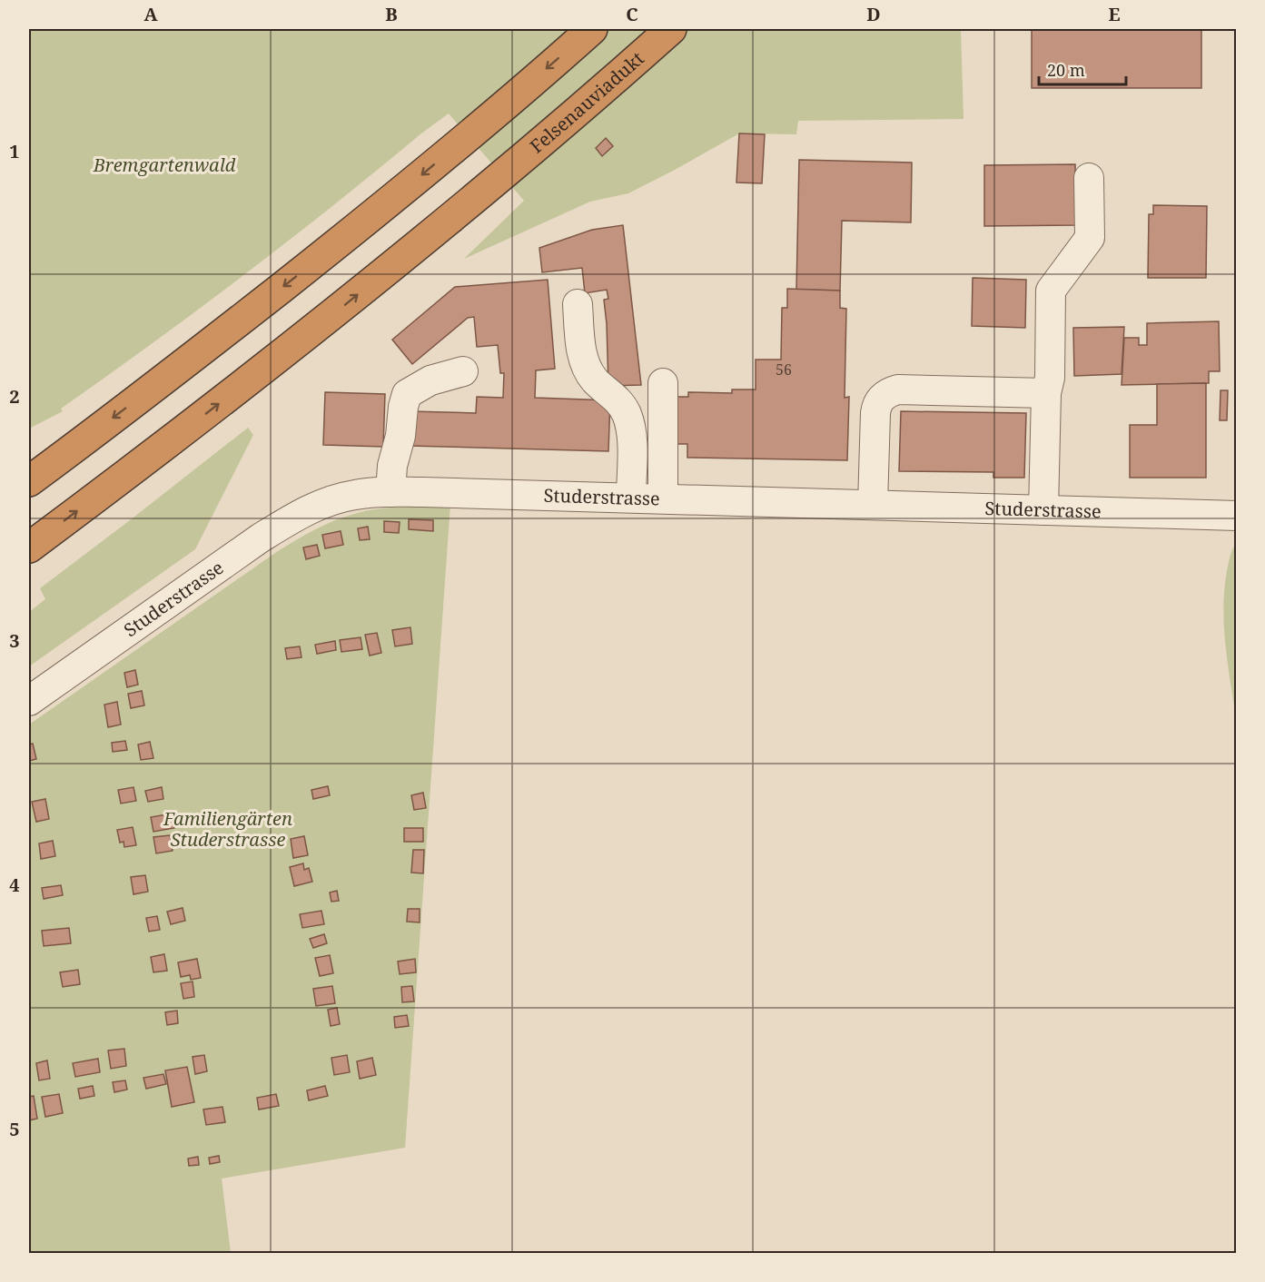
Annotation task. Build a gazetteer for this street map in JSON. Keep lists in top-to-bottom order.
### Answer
{
  "streets": {
    "highway": ["Felsenauviadukt"],
    "street": ["Studerstrasse"]
  },
  "parks": ["Bremgartenwald", "Familiengärten Studerstrasse"],
  "house_numbers": ["56"],
  "scale_bar": "20 m",
  "grid": {
    "columns": [
      "A",
      "B",
      "C",
      "D",
      "E"
    ],
    "rows": [
      "1",
      "2",
      "3",
      "4",
      "5"
    ]
  }
}
